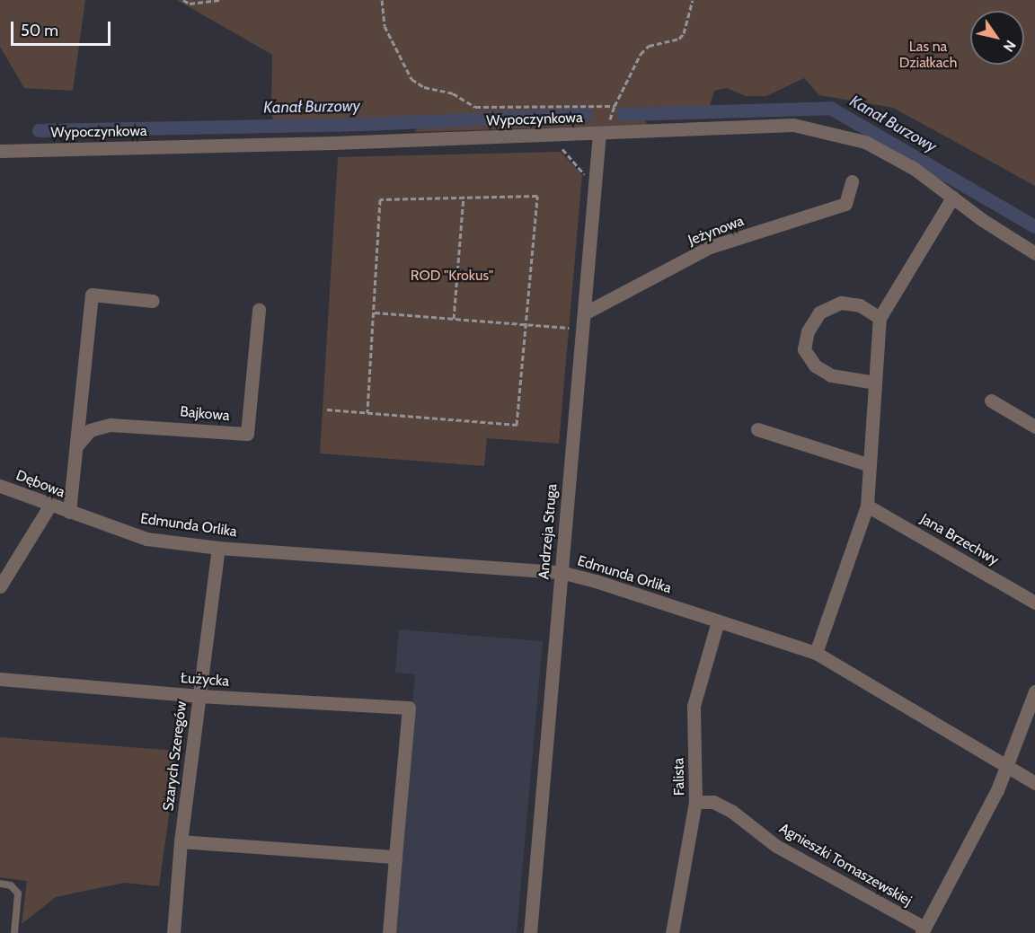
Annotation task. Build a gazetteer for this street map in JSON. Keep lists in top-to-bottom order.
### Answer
{
  "streets": {
    "street": [
      "Wypoczynkowa",
      "Jeżynowa",
      "Bajkowa",
      "Dębowa",
      "Edmunda Orlika",
      "Andrzeja Struga",
      "Jana Brzechwy",
      "Łużycka",
      "Szarych Szeregów",
      "Falista",
      "Agnieszki Tomaszewskiej"
    ]
  },
  "crossings": [
    ["Wypoczynkowa", "Andrzeja Struga"],
    ["Jeżynowa", "Andrzeja Struga"],
    ["Dębowa", "Edmunda Orlika"],
    ["Edmunda Orlika", "Andrzeja Struga"],
    ["Edmunda Orlika", "Szarych Szeregów"],
    ["Edmunda Orlika", "Falista"],
    ["Edmunda Orlika", "Agnieszki Tomaszewskiej"],
    ["Łużycka", "Szarych Szeregów"],
    ["Falista", "Agnieszki Tomaszewskiej"]
  ],
  "water": ["Kanał Burzowy"],
  "parks": ["Las na Działkach", "ROD \"Krokus\""],
  "scale_bar": "50 m",
  "north": "bottom right"
}
